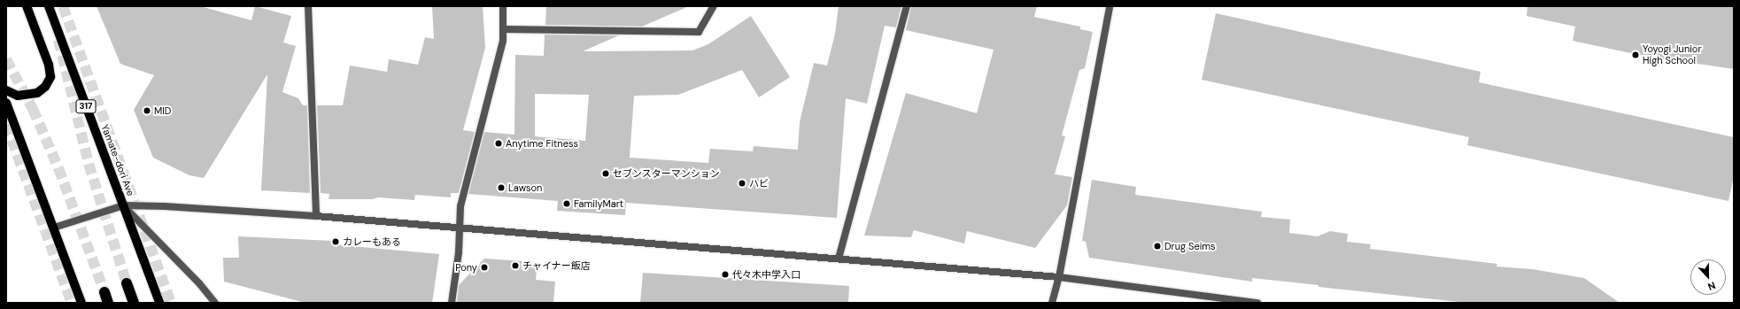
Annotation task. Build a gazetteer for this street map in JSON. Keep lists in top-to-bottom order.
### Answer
{
  "streets": {
    "main road": ["317", "Yamate-dori Ave"]
  },
  "places": [
    "Yoyogi Junior High School",
    "MID",
    "Anytime Fitness",
    "セブンスターマンション",
    "ハビ",
    "Lawson",
    "FamilyMart",
    "カレーもある",
    "Drug Seims",
    "チャイナー飯店",
    "Pony",
    "代々木中学入口"
  ],
  "north": "bottom"
}
